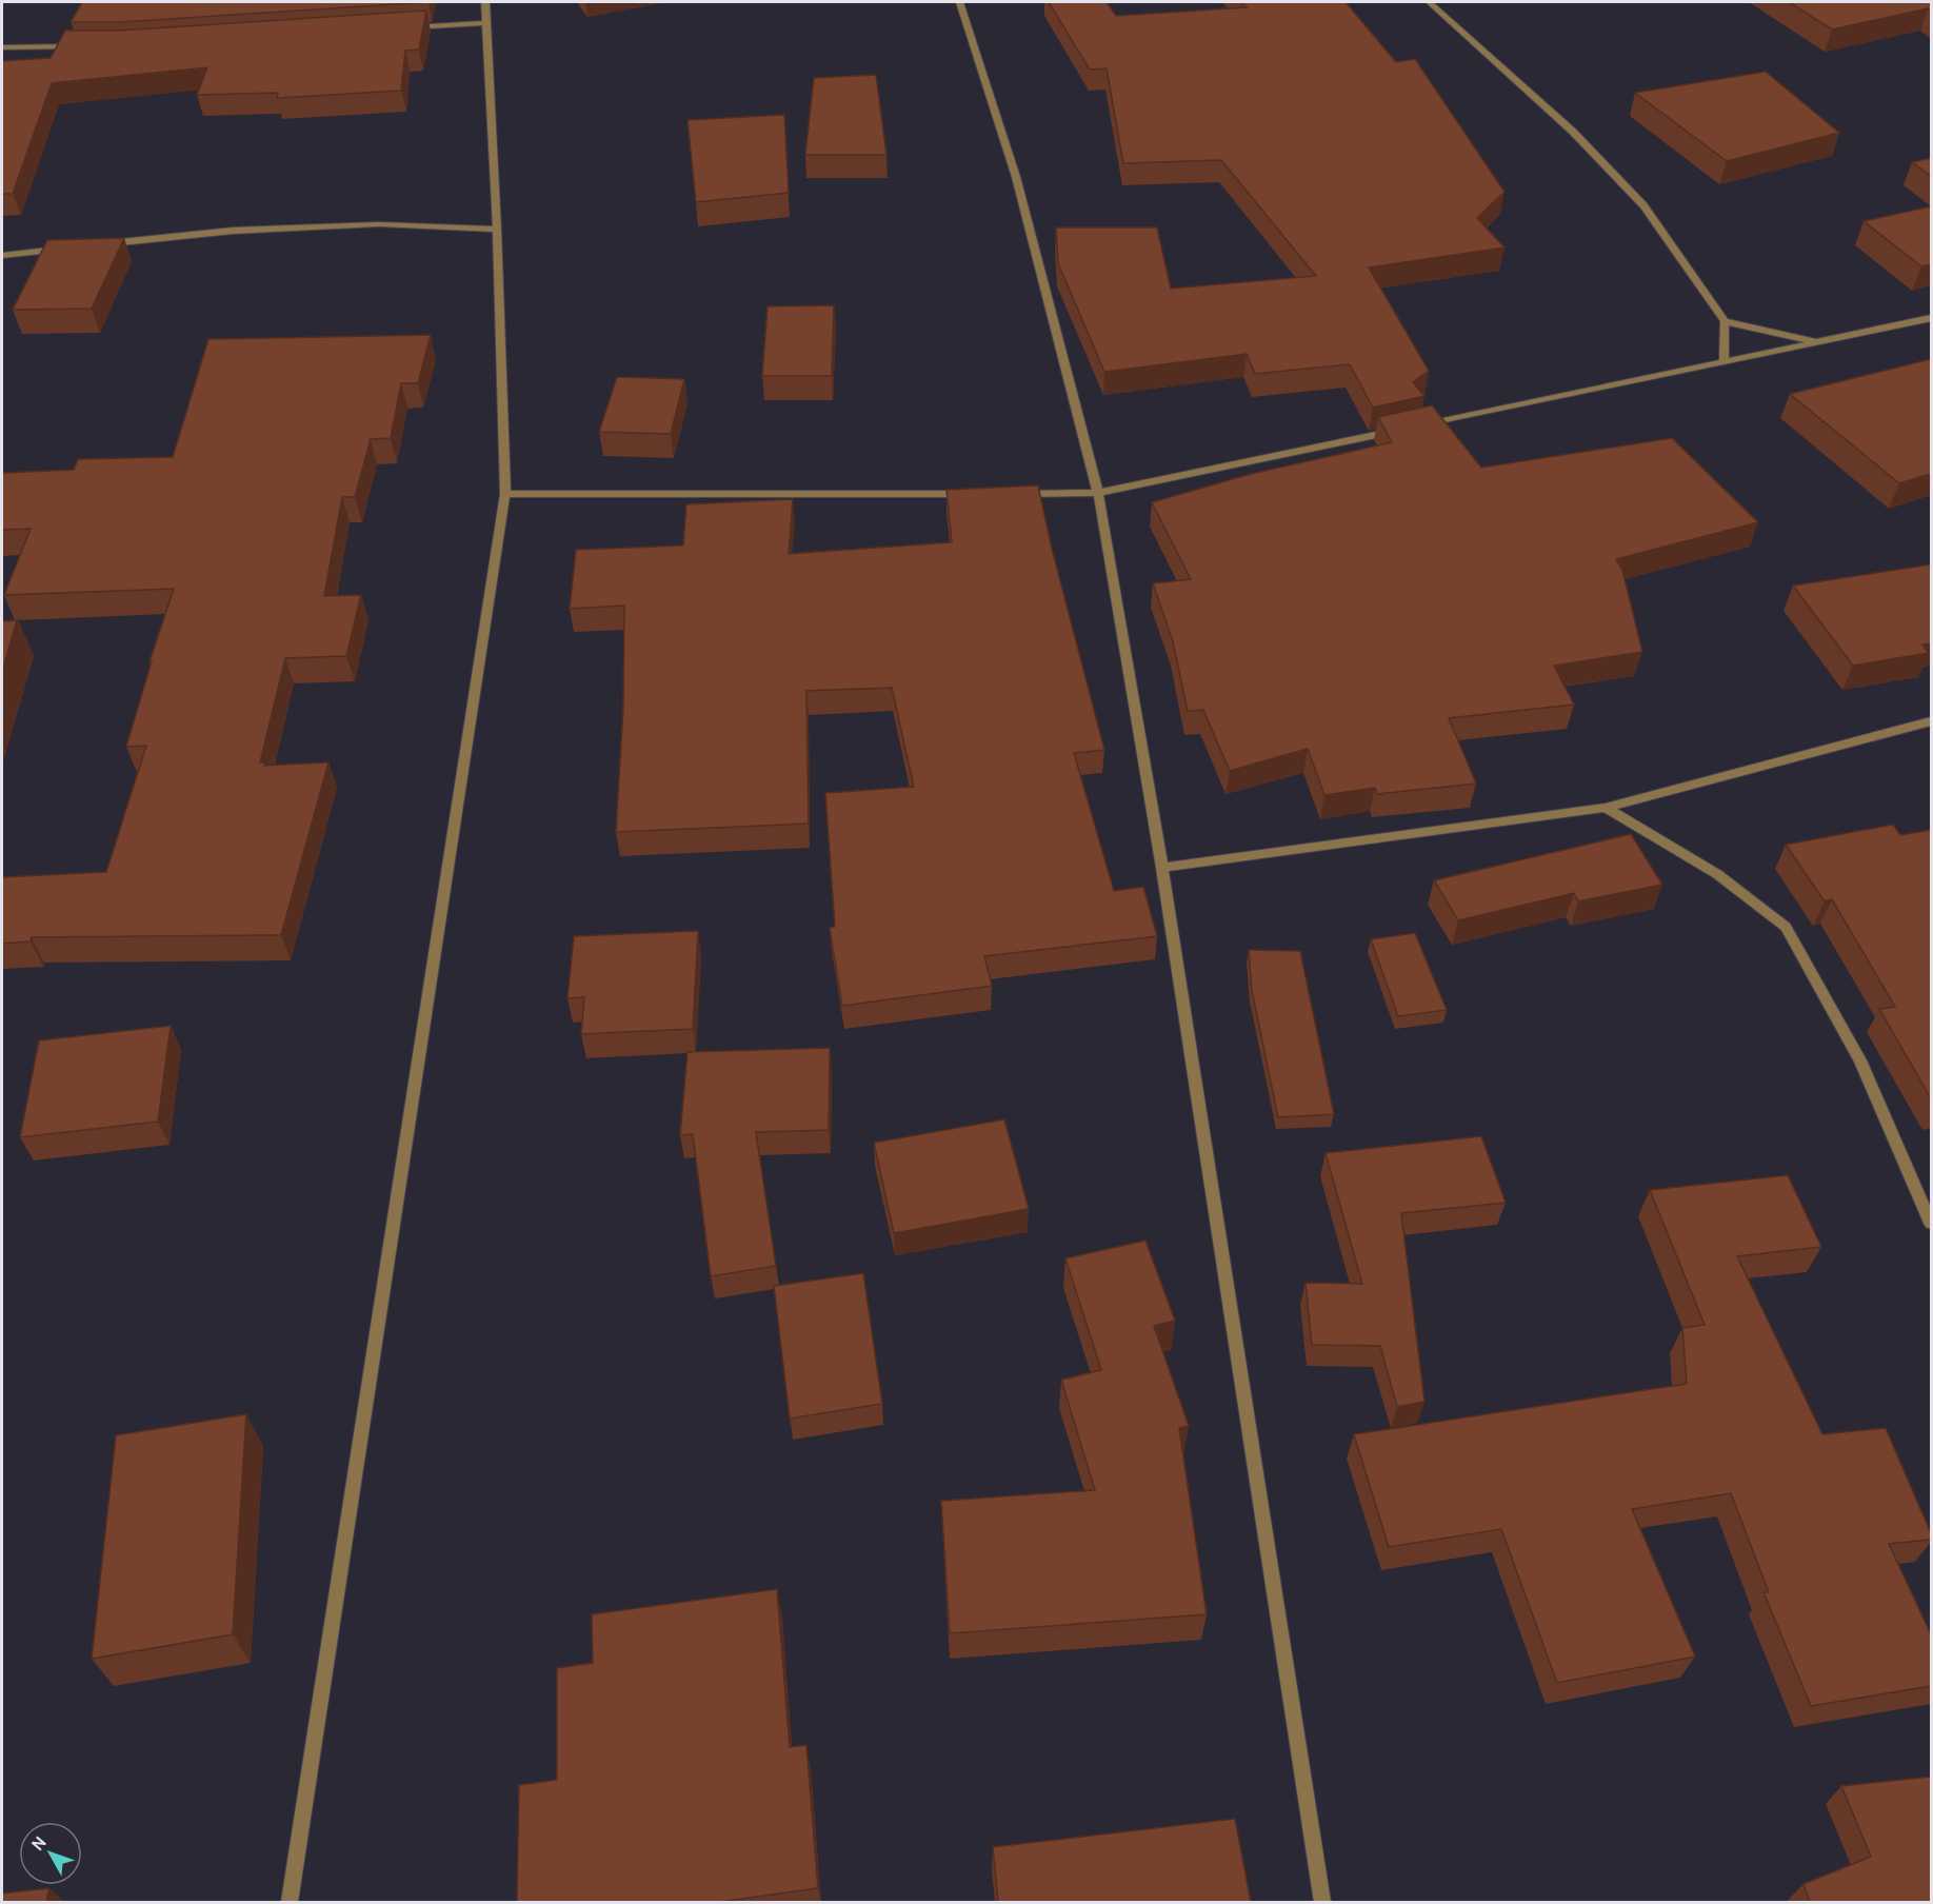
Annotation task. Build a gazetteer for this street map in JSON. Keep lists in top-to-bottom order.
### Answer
{
  "north": "top left"
}
